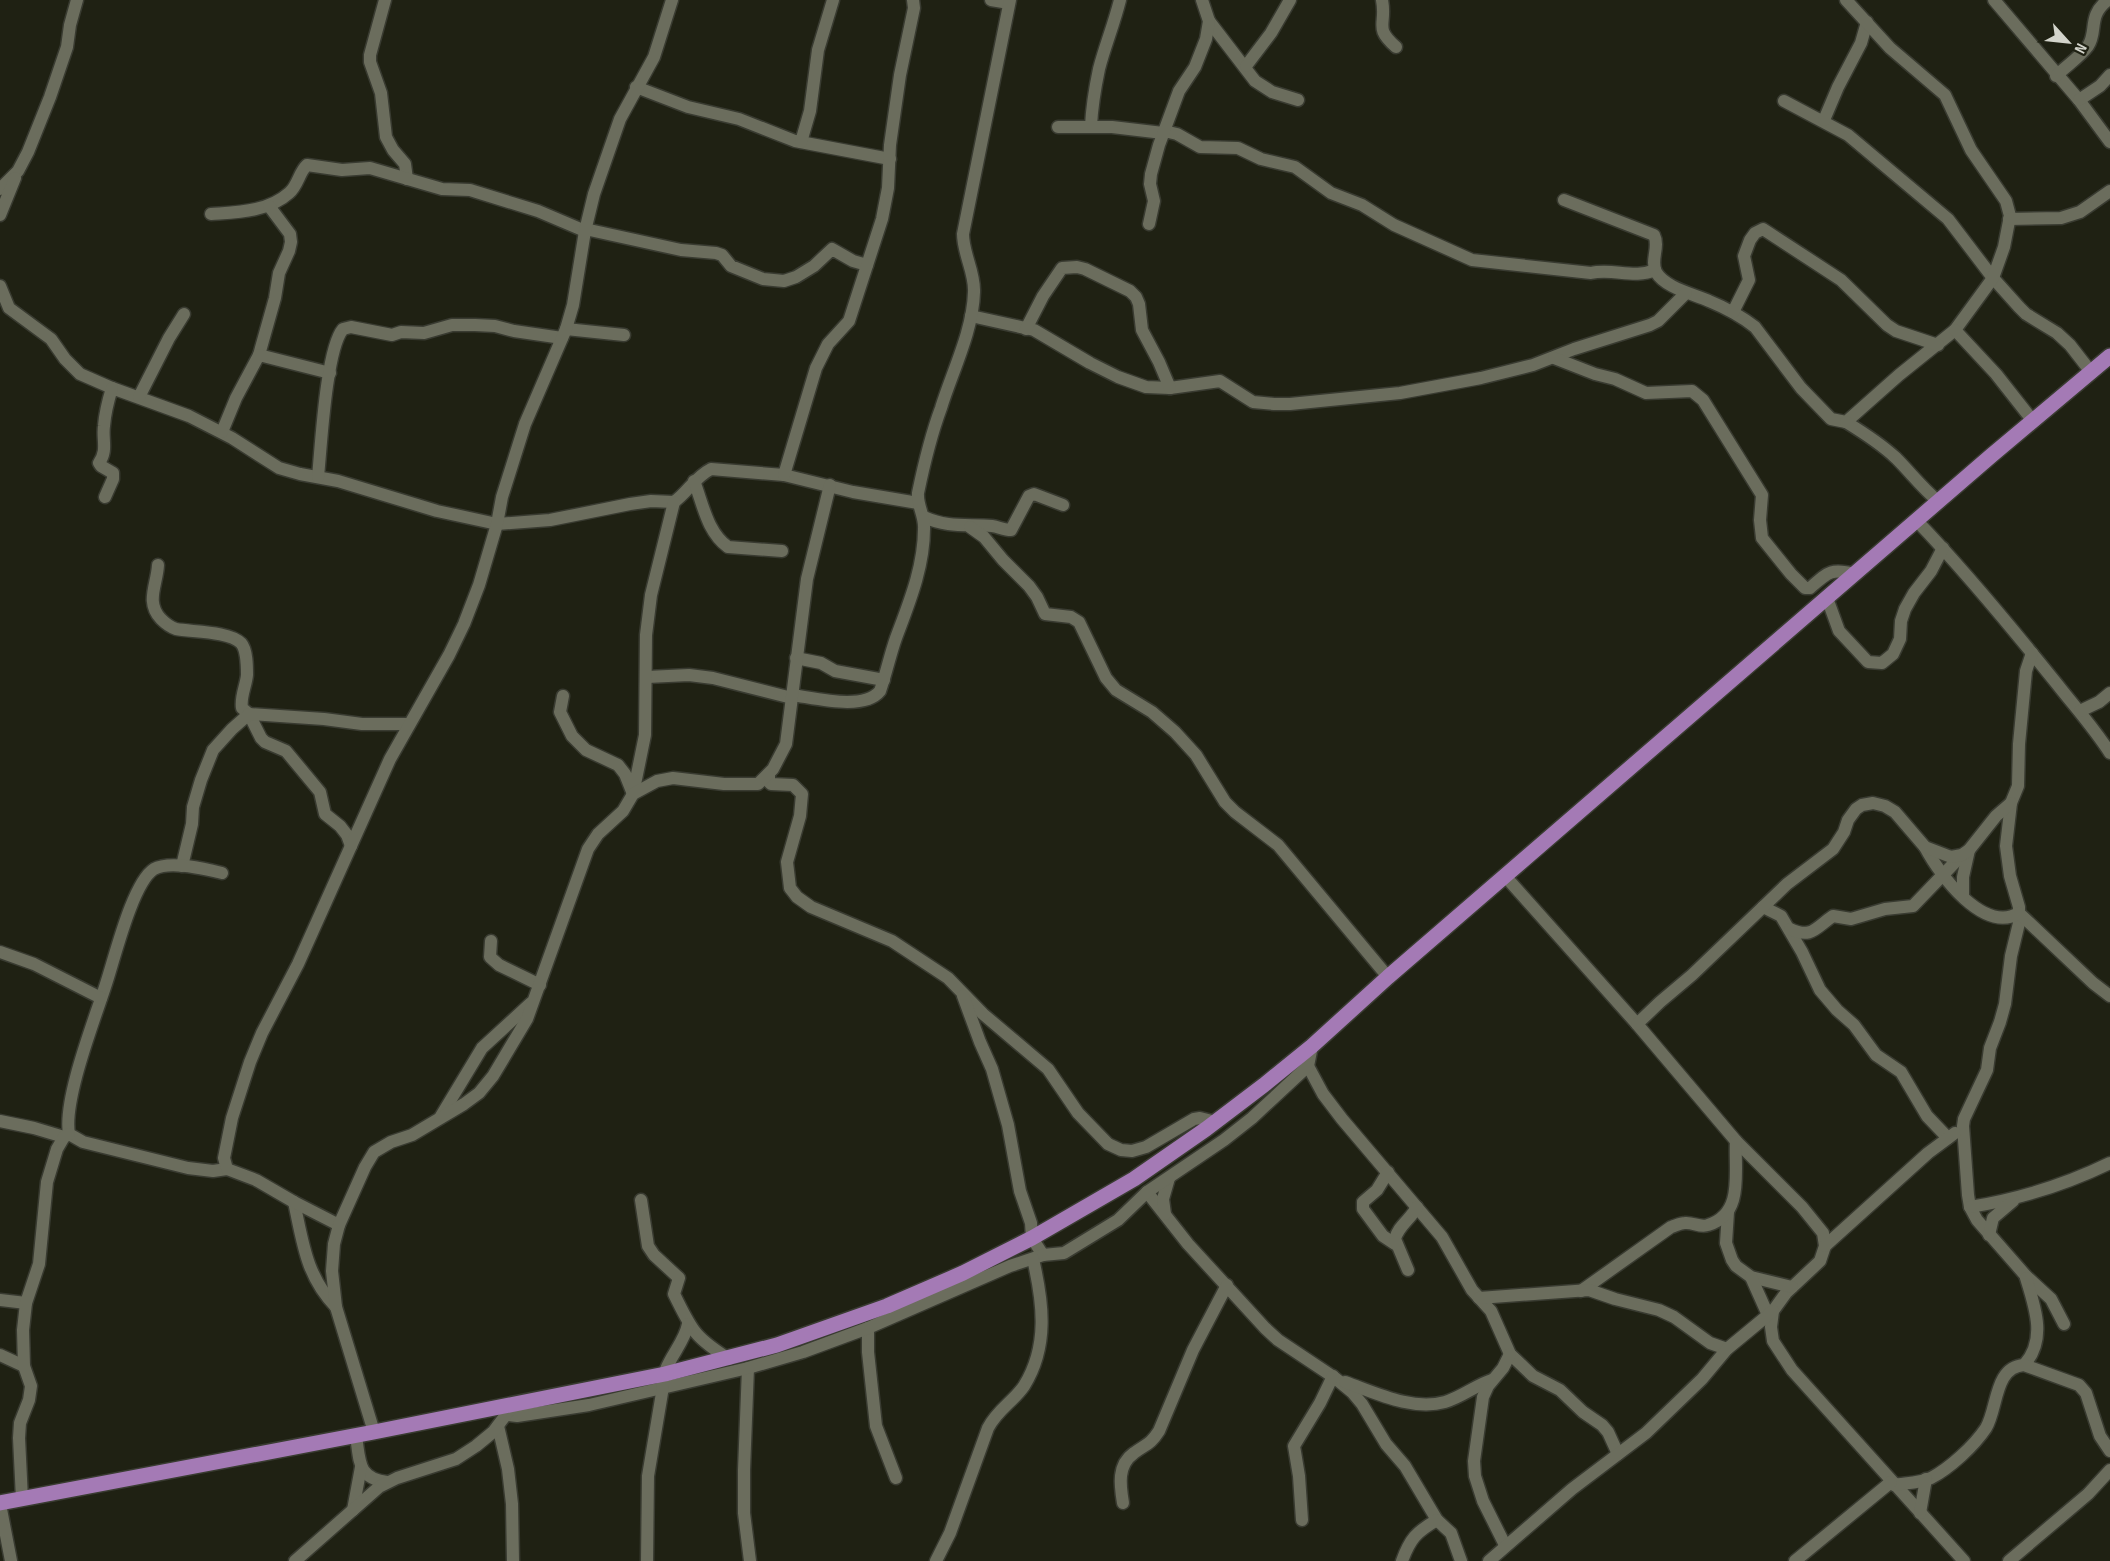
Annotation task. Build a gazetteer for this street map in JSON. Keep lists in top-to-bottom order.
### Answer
{
  "north": "bottom right"
}
